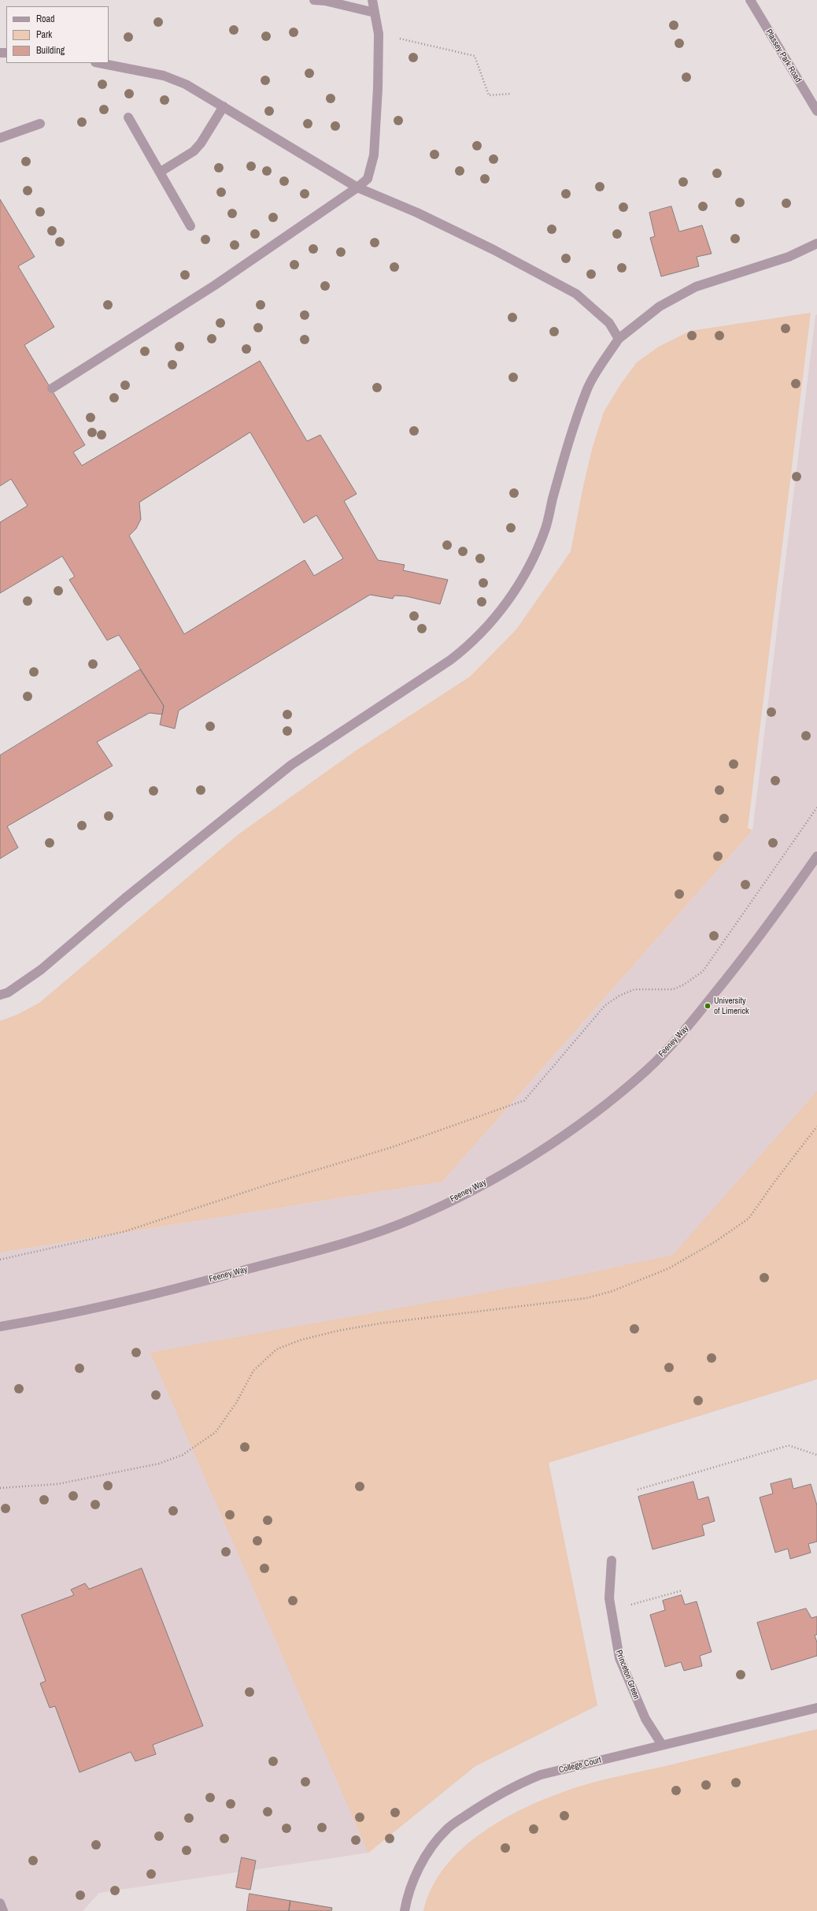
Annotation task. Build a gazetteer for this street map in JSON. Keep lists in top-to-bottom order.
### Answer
{
  "streets": {
    "street": [
      "Plassey Park Road",
      "Feeney Way",
      "Princeton Green",
      "College Court"
    ]
  },
  "crossings": [
    ["Princeton Green", "College Court"]
  ],
  "places": ["University of Limerick"],
  "legend": ["Road", "Park", "Building"]
}
